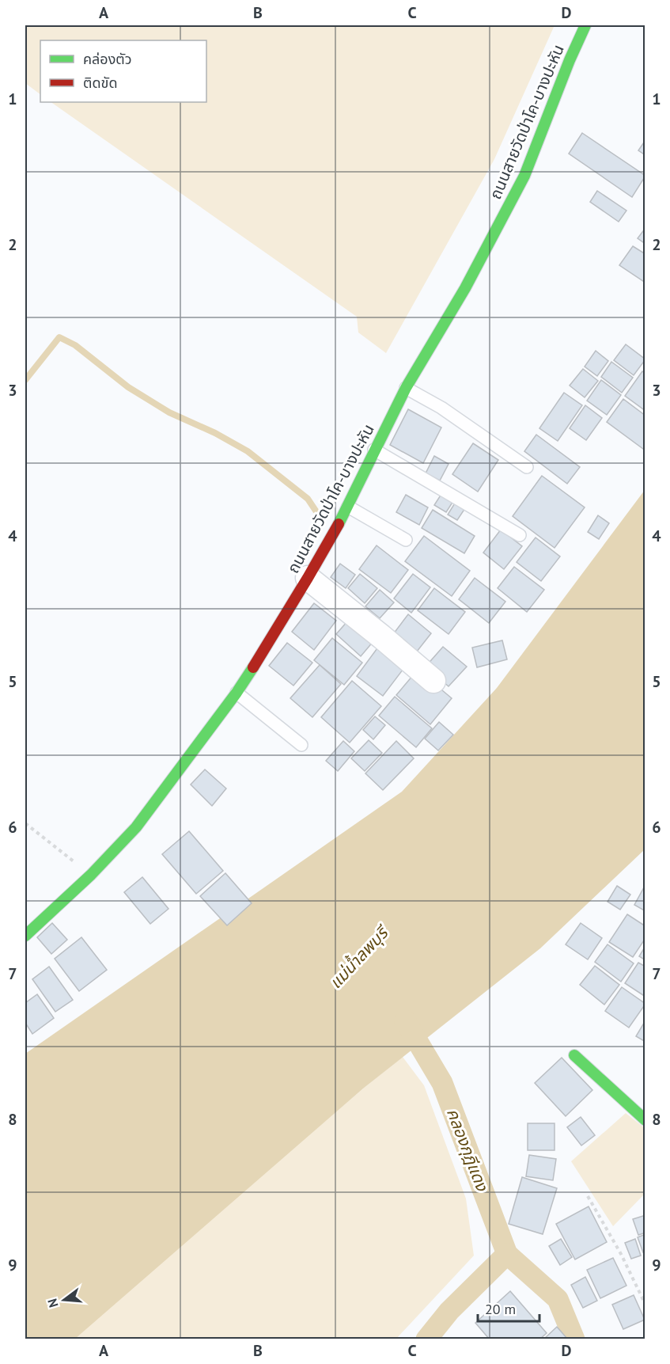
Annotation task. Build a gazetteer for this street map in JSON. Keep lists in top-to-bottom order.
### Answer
{
  "streets": {
    "street": ["ถนนสายวัดป่าโค-บางปะหัน"]
  },
  "water": ["แม่น้ำลพบุรี", "คลองกุฎีแดง"],
  "legend": ["คล่องตัว", "ติดขัด"],
  "scale_bar": "20 m",
  "north": "left",
  "grid": {
    "columns": [
      "A",
      "B",
      "C",
      "D"
    ],
    "rows": [
      "1",
      "2",
      "3",
      "4",
      "5",
      "6",
      "7",
      "8",
      "9"
    ]
  }
}
